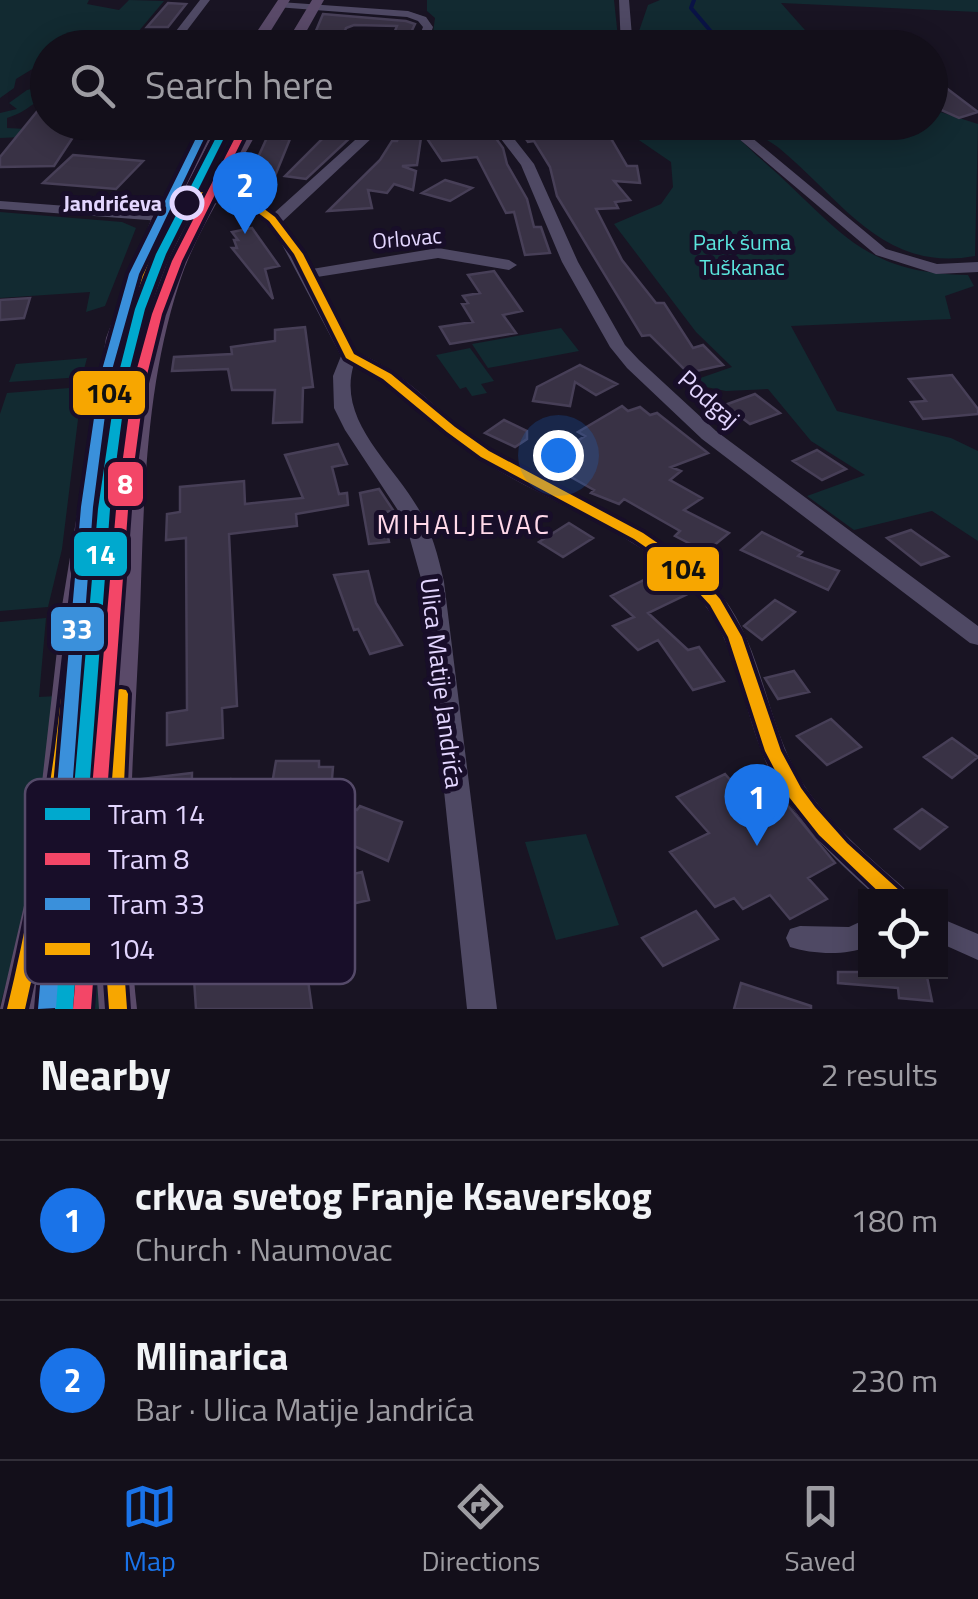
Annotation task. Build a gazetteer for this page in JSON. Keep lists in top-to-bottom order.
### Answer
{
  "streets": {
    "street": ["Orlovac", "Podgaj", "Ulica Matije Jandrića"]
  },
  "districts": ["MIHALJEVAC"],
  "parks": ["Park šuma Tuškanac"],
  "places": ["Jandrićeva"],
  "lines": [
    "tram line 14",
    "tram line 8",
    "tram line 33",
    "transit line 104"
  ],
  "legend": [
    "Tram 14",
    "Tram 8",
    "Tram 33",
    "104"
  ],
  "page": {
    "search": "Search here",
    "pins": ["2", "1"],
    "heading": ["Nearby", "2 results"],
    "list": [
      {
        "mark": "1",
        "name": "crkva svetog Franje Ksaverskog",
        "note": "Church · Naumovac",
        "value": "180 m"
      },
      {
        "mark": "2",
        "name": "Mlinarica",
        "note": "Bar · Ulica Matije Jandrića",
        "value": "230 m"
      }
    ],
    "nav": ["Map", "Directions", "Saved"]
  }
}
